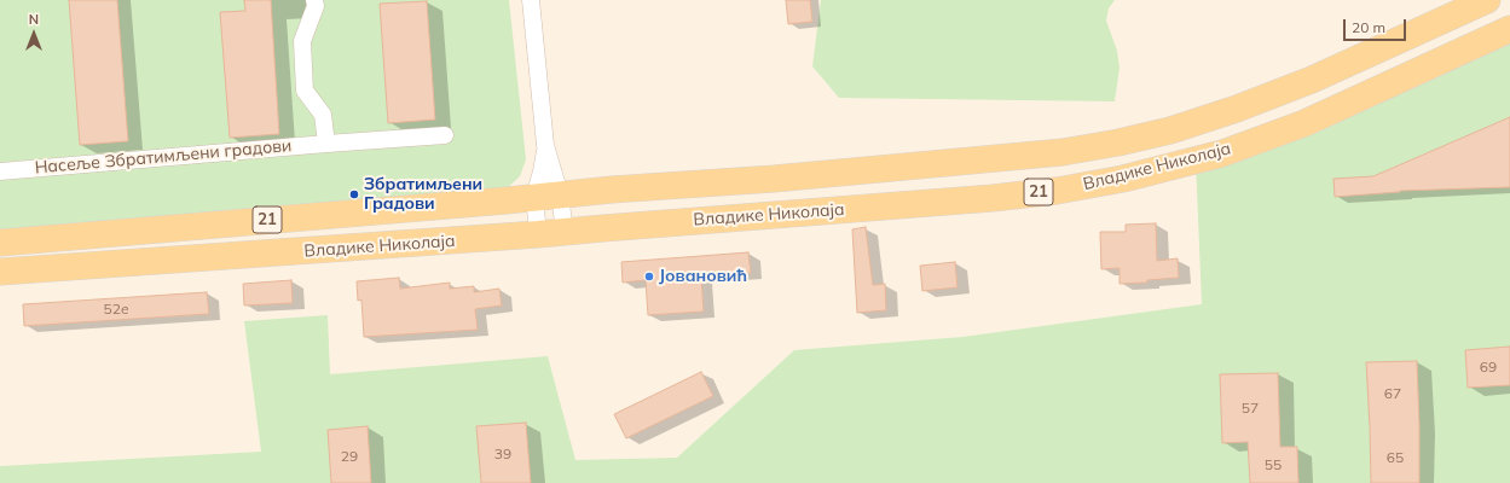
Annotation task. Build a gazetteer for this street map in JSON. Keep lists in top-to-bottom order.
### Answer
{
  "streets": {
    "main road": ["Владике Николаја", "21"],
    "street": ["Насеље Збратимљени градови"]
  },
  "places": ["Збратимљени Градови", "Јовановић"],
  "house_numbers": [
    "52e",
    "69",
    "67",
    "57",
    "39",
    "29",
    "65",
    "55"
  ],
  "scale_bar": "20 m",
  "north": "top"
}
